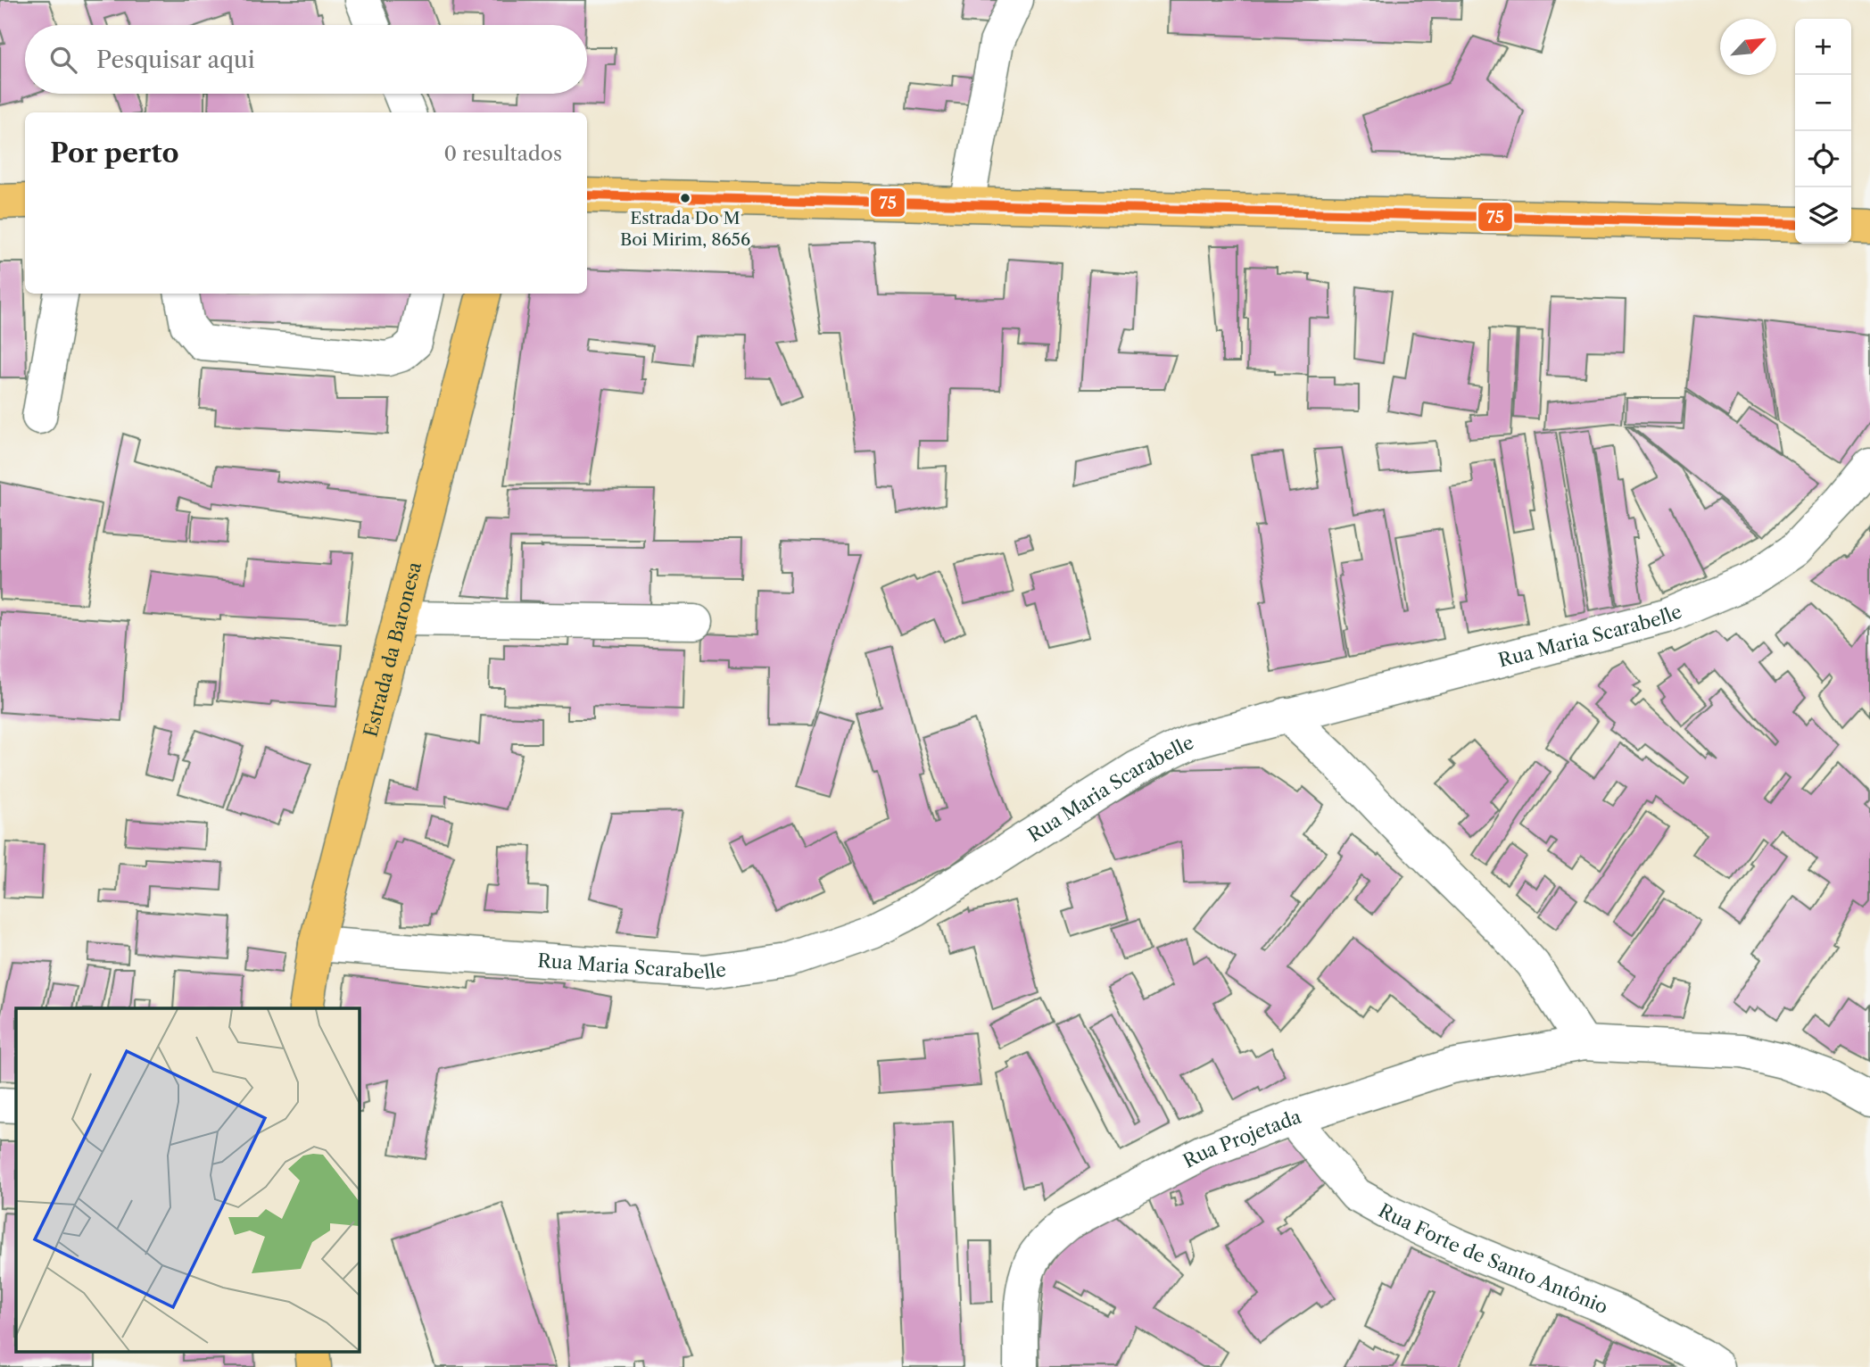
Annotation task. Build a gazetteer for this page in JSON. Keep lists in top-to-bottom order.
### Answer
{
  "streets": {
    "main road": ["Estrada da Baronesa"],
    "street": ["Rua Maria Scarabelle", "Rua Projetada", "Rua Forte de Santo Antônio"]
  },
  "crossings": [
    ["Rua Maria Scarabelle", "Estrada da Baronesa"],
    ["Rua Projetada", "Rua Forte de Santo Antônio"]
  ],
  "places": ["Estrada Do M Boi Mirim, 8656"],
  "lines": ["transit line 75"],
  "north": "top right",
  "page": {
    "map_buttons": ["+", "−"],
    "search": "Pesquisar aqui",
    "heading": ["Por perto", "0 resultados"]
  }
}
